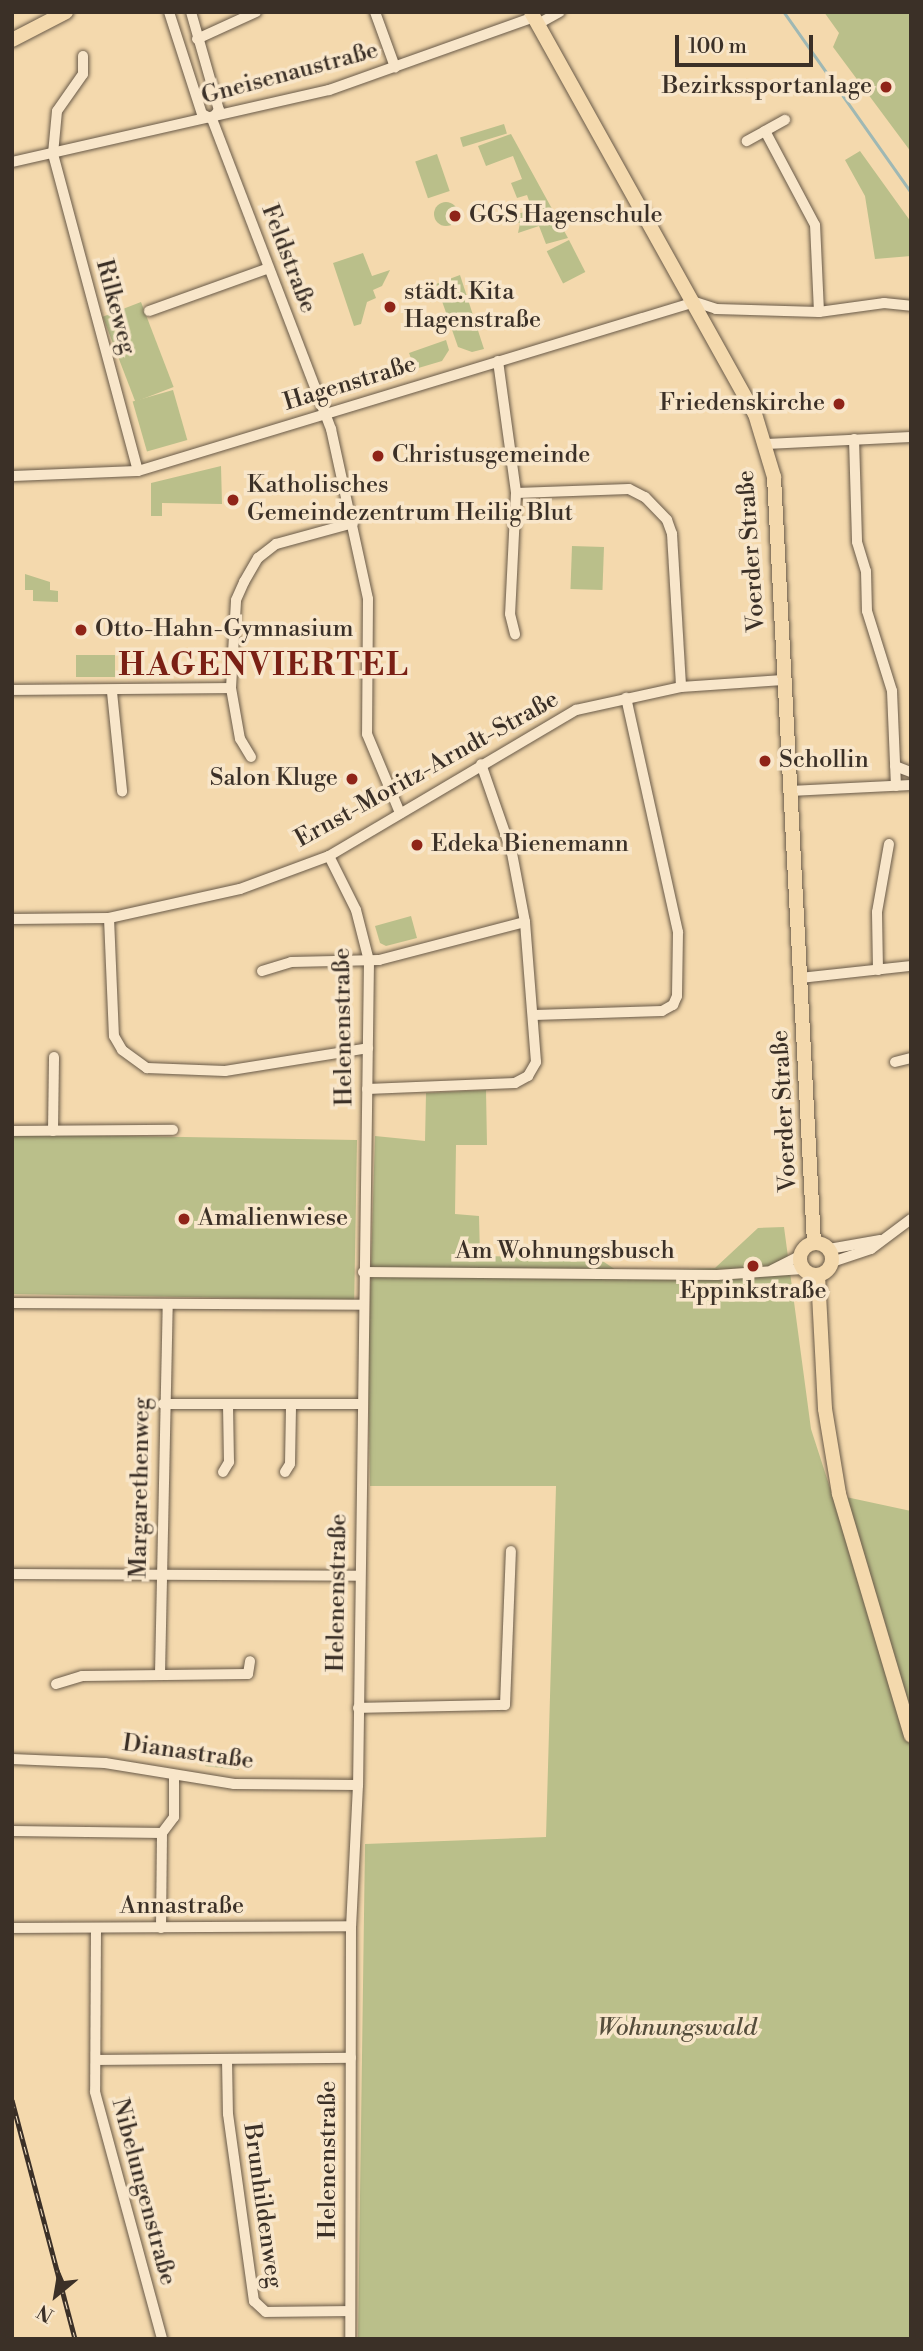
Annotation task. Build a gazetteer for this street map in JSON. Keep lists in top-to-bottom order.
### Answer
{
  "streets": {
    "main road": ["Voerder Straße"],
    "street": [
      "Gneisenaustraße",
      "Feldstraße",
      "Rilkeweg",
      "Hagenstraße",
      "Ernst-Moritz-Arndt-Straße",
      "Helenenstraße",
      "Am Wohnungsbusch",
      "Margarethenweg",
      "Dianastraße",
      "Annastraße",
      "Nibelungenstraße",
      "Brunhildenweg"
    ]
  },
  "crossings": [
    ["Gneisenaustraße", "Feldstraße"],
    ["Gneisenaustraße", "Rilkeweg"],
    ["Gneisenaustraße", "Voerder Straße"],
    ["Feldstraße", "Hagenstraße"],
    ["Rilkeweg", "Hagenstraße"],
    ["Hagenstraße", "Voerder Straße"],
    ["Voerder Straße", "Ernst-Moritz-Arndt-Straße"],
    ["Ernst-Moritz-Arndt-Straße", "Helenenstraße"],
    ["Helenenstraße", "Am Wohnungsbusch"],
    ["Helenenstraße", "Dianastraße"],
    ["Helenenstraße", "Annastraße"],
    ["Helenenstraße", "Brunhildenweg"],
    ["Annastraße", "Nibelungenstraße"]
  ],
  "districts": ["HAGENVIERTEL"],
  "parks": ["Wohnungswald"],
  "places": [
    "Bezirkssportanlage",
    "GGS Hagenschule",
    "städt. Kita Hagenstraße",
    "Friedenskirche",
    "Christusgemeinde",
    "Katholisches Gemeindezentrum Heilig Blut",
    "Otto-Hahn-Gymnasium",
    "Schollin",
    "Salon Kluge",
    "Edeka Bienemann",
    "Amalienwiese",
    "Eppinkstraße"
  ],
  "scale_bar": "100 m",
  "north": "bottom left"
}
